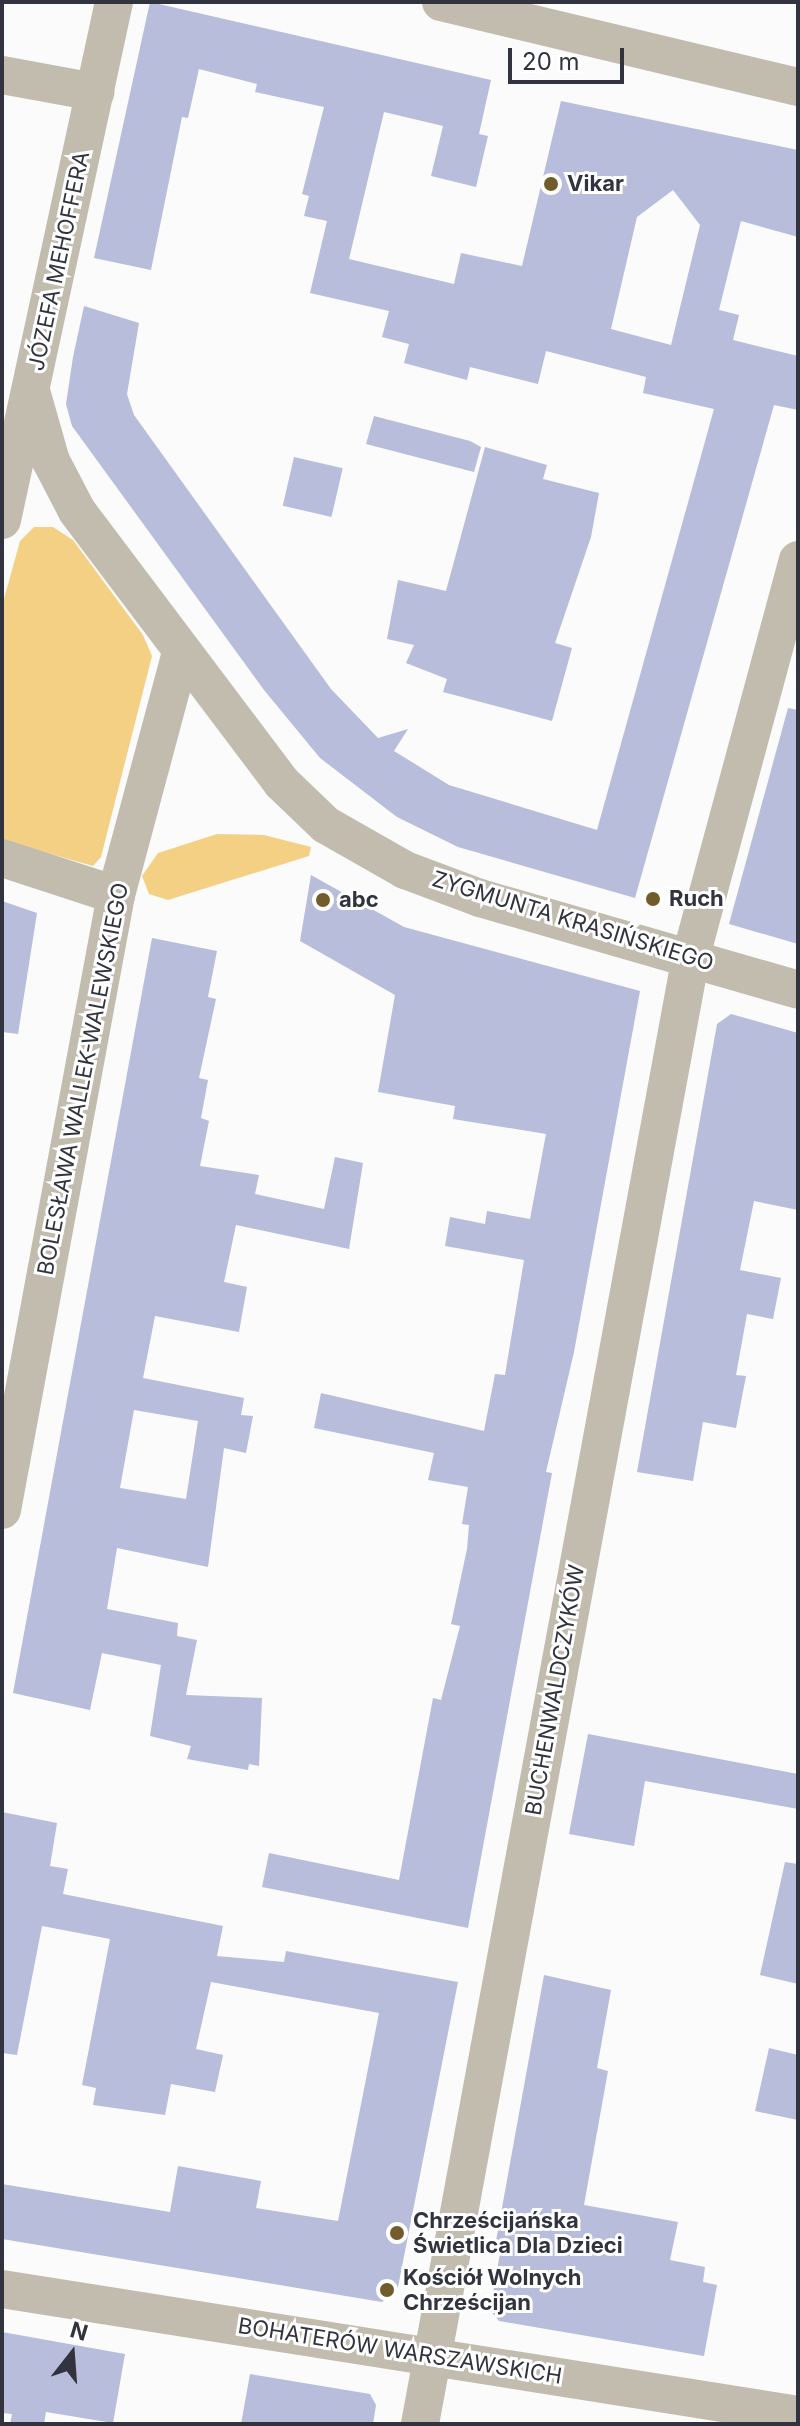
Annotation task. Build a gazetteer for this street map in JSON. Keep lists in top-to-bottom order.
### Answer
{
  "streets": {
    "street": [
      "JÓZEFA MEHOFFERA",
      "ZYGMUNTA KRASIŃSKIEGO",
      "BOLESŁAWA WALLEK-WALEWSKIEGO",
      "BUCHENWALDCZYKÓW",
      "BOHATERÓW WARSZAWSKICH"
    ]
  },
  "crossings": [
    ["JÓZEFA MEHOFFERA", "ZYGMUNTA KRASIŃSKIEGO"],
    ["ZYGMUNTA KRASIŃSKIEGO", "BOLESŁAWA WALLEK-WALEWSKIEGO"],
    ["ZYGMUNTA KRASIŃSKIEGO", "BUCHENWALDCZYKÓW"],
    ["BUCHENWALDCZYKÓW", "BOHATERÓW WARSZAWSKICH"]
  ],
  "places": [
    "Vikar",
    "Ruch",
    "abc",
    "Chrześcijańska Świetlica Dla Dzieci",
    "Kościół Wolnych Chrześcijan"
  ],
  "scale_bar": "20 m",
  "north": "top"
}
